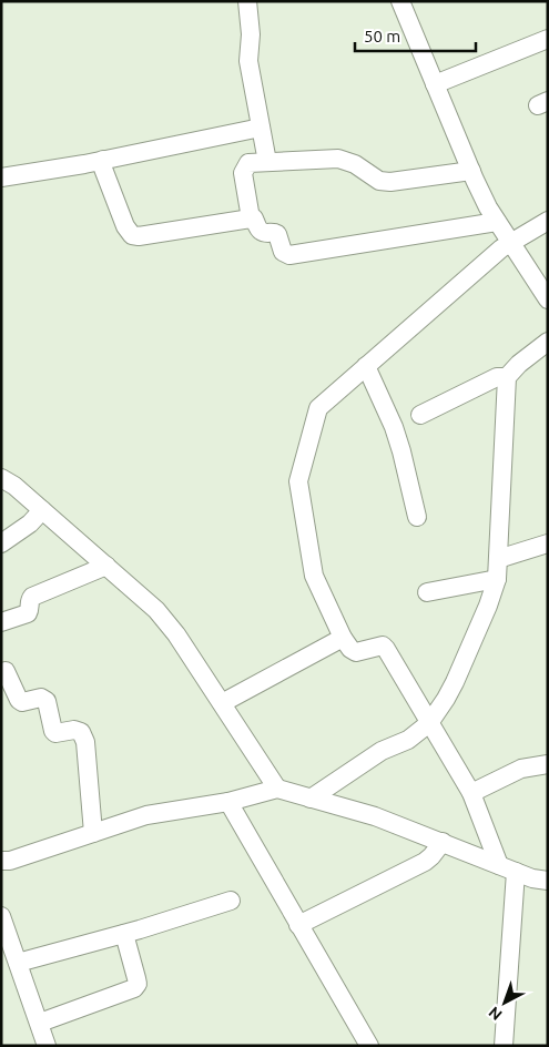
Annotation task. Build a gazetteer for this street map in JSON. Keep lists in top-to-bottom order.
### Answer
{
  "scale_bar": "50 m",
  "north": "bottom left"
}
